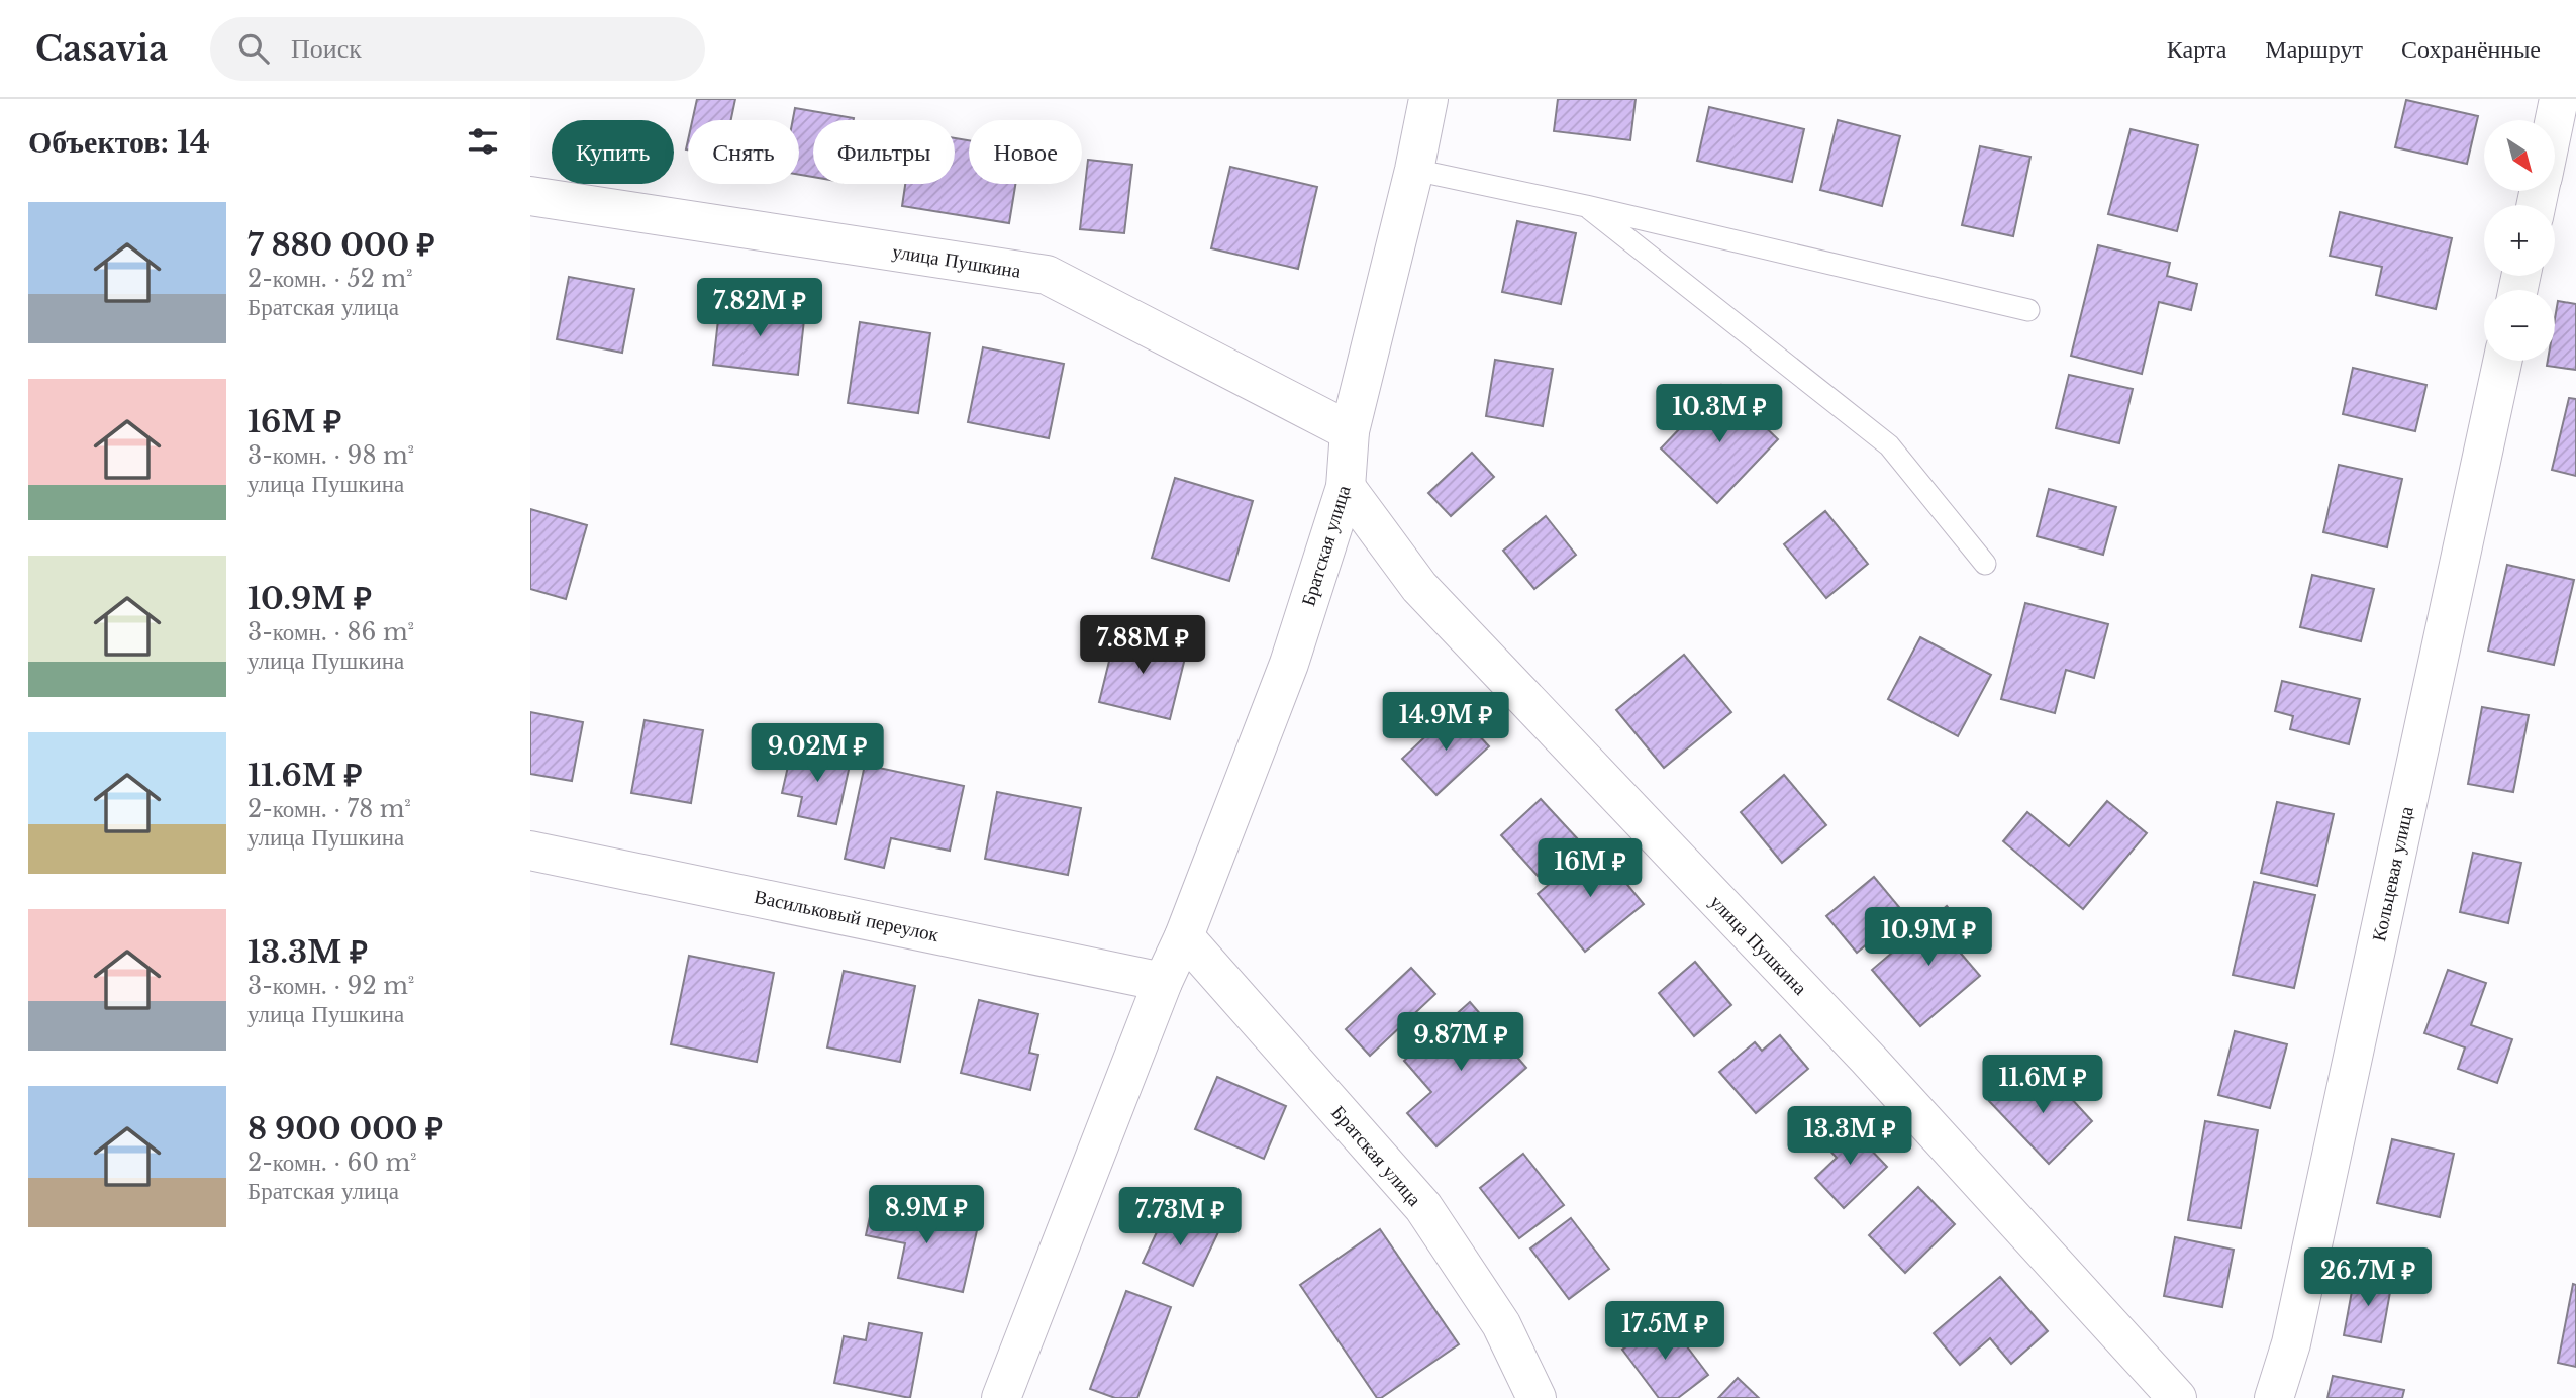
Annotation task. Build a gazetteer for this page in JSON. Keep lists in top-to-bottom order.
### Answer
{
  "streets": {
    "street": [
      "улица Пушкина",
      "Братская улица",
      "Кольцевая улица",
      "Васильковый переулок"
    ]
  },
  "crossings": [
    ["улица Пушкина", "Братская улица"],
    ["Братская улица", "Васильковый переулок"]
  ],
  "north": "bottom right",
  "page": {
    "header": "Casavia",
    "search": "Поиск",
    "nav": ["Карта", "Маршрут", "Сохранённые"],
    "heading": "Объектов: 14",
    "map_buttons": ["+", "−"],
    "chip": [
      "Купить",
      "Снять",
      "Фильтры",
      "Новое"
    ],
    "list": [
      {
        "name": "7 880 000 ₽",
        "note": "2-комн. · 52 m² · Братская улица"
      },
      {
        "name": "16M ₽",
        "note": "3-комн. · 98 m² · улица Пушкина"
      },
      {
        "name": "10.9M ₽",
        "note": "3-комн. · 86 m² · улица Пушкина"
      },
      {
        "name": "11.6M ₽",
        "note": "2-комн. · 78 m² · улица Пушкина"
      },
      {
        "name": "13.3M ₽",
        "note": "3-комн. · 92 m² · улица Пушкина"
      },
      {
        "name": "8 900 000 ₽",
        "note": "2-комн. · 60 m² · Братская улица"
      }
    ],
    "price": [
      "7.82M ₽",
      "10.3M ₽",
      "7.88M ₽",
      "14.9M ₽",
      "9.02M ₽",
      "16M ₽",
      "10.9M ₽",
      "9.87M ₽",
      "11.6M ₽",
      "13.3M ₽",
      "8.9M ₽",
      "7.73M ₽",
      "26.7M ₽",
      "17.5M ₽"
    ]
  }
}
